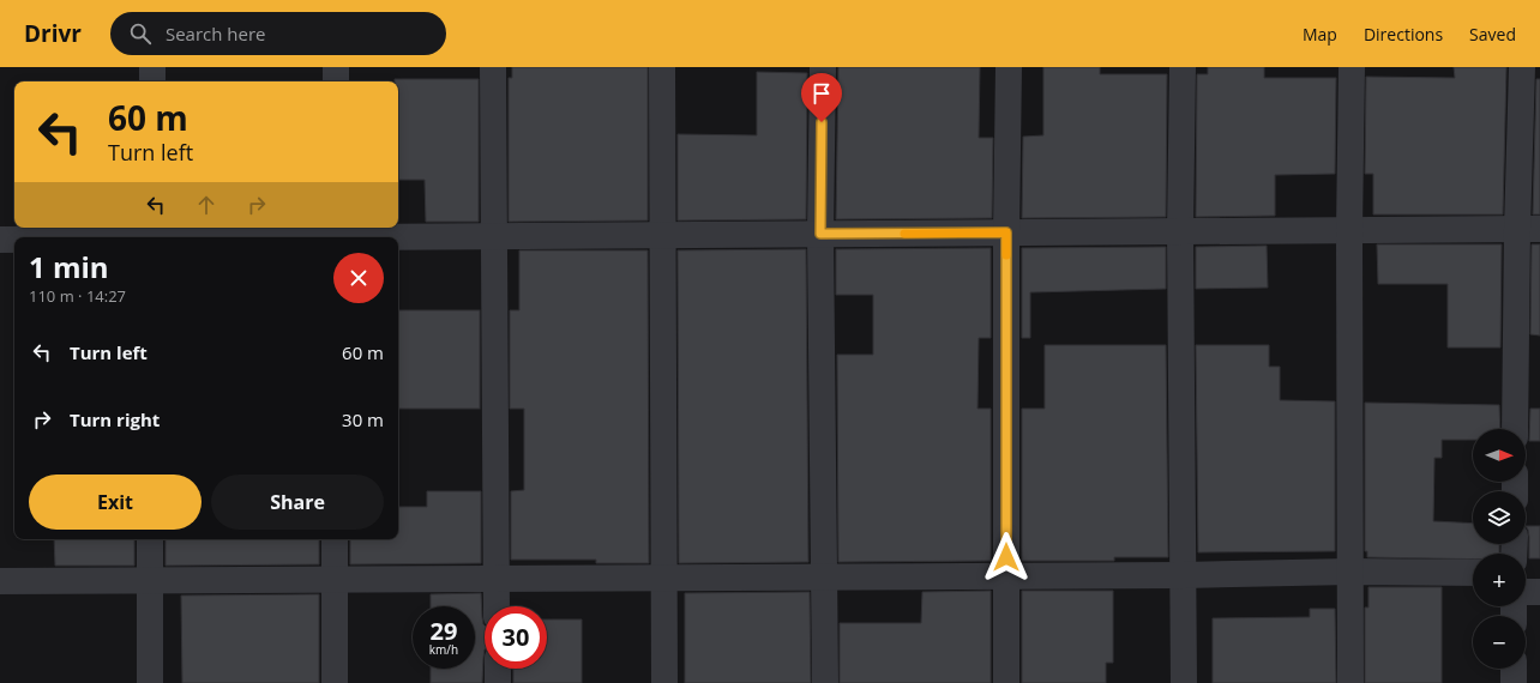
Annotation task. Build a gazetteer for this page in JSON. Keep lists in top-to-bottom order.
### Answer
{
  "north": "right",
  "page": {
    "header": "Drivr",
    "search": "Search here",
    "nav": ["Map", "Directions", "Saved"],
    "turn": ["60 m", "Turn left"],
    "heading": ["1 min", "110 m · 14:27"],
    "list": [
      {
        "name": "Turn left",
        "value": "60 m"
      },
      {
        "name": "Turn right",
        "value": "30 m"
      }
    ],
    "map_buttons": ["+", "−"],
    "buttons": ["Exit", "Share"],
    "speed": "29 km/h",
    "limit": "30"
  }
}
